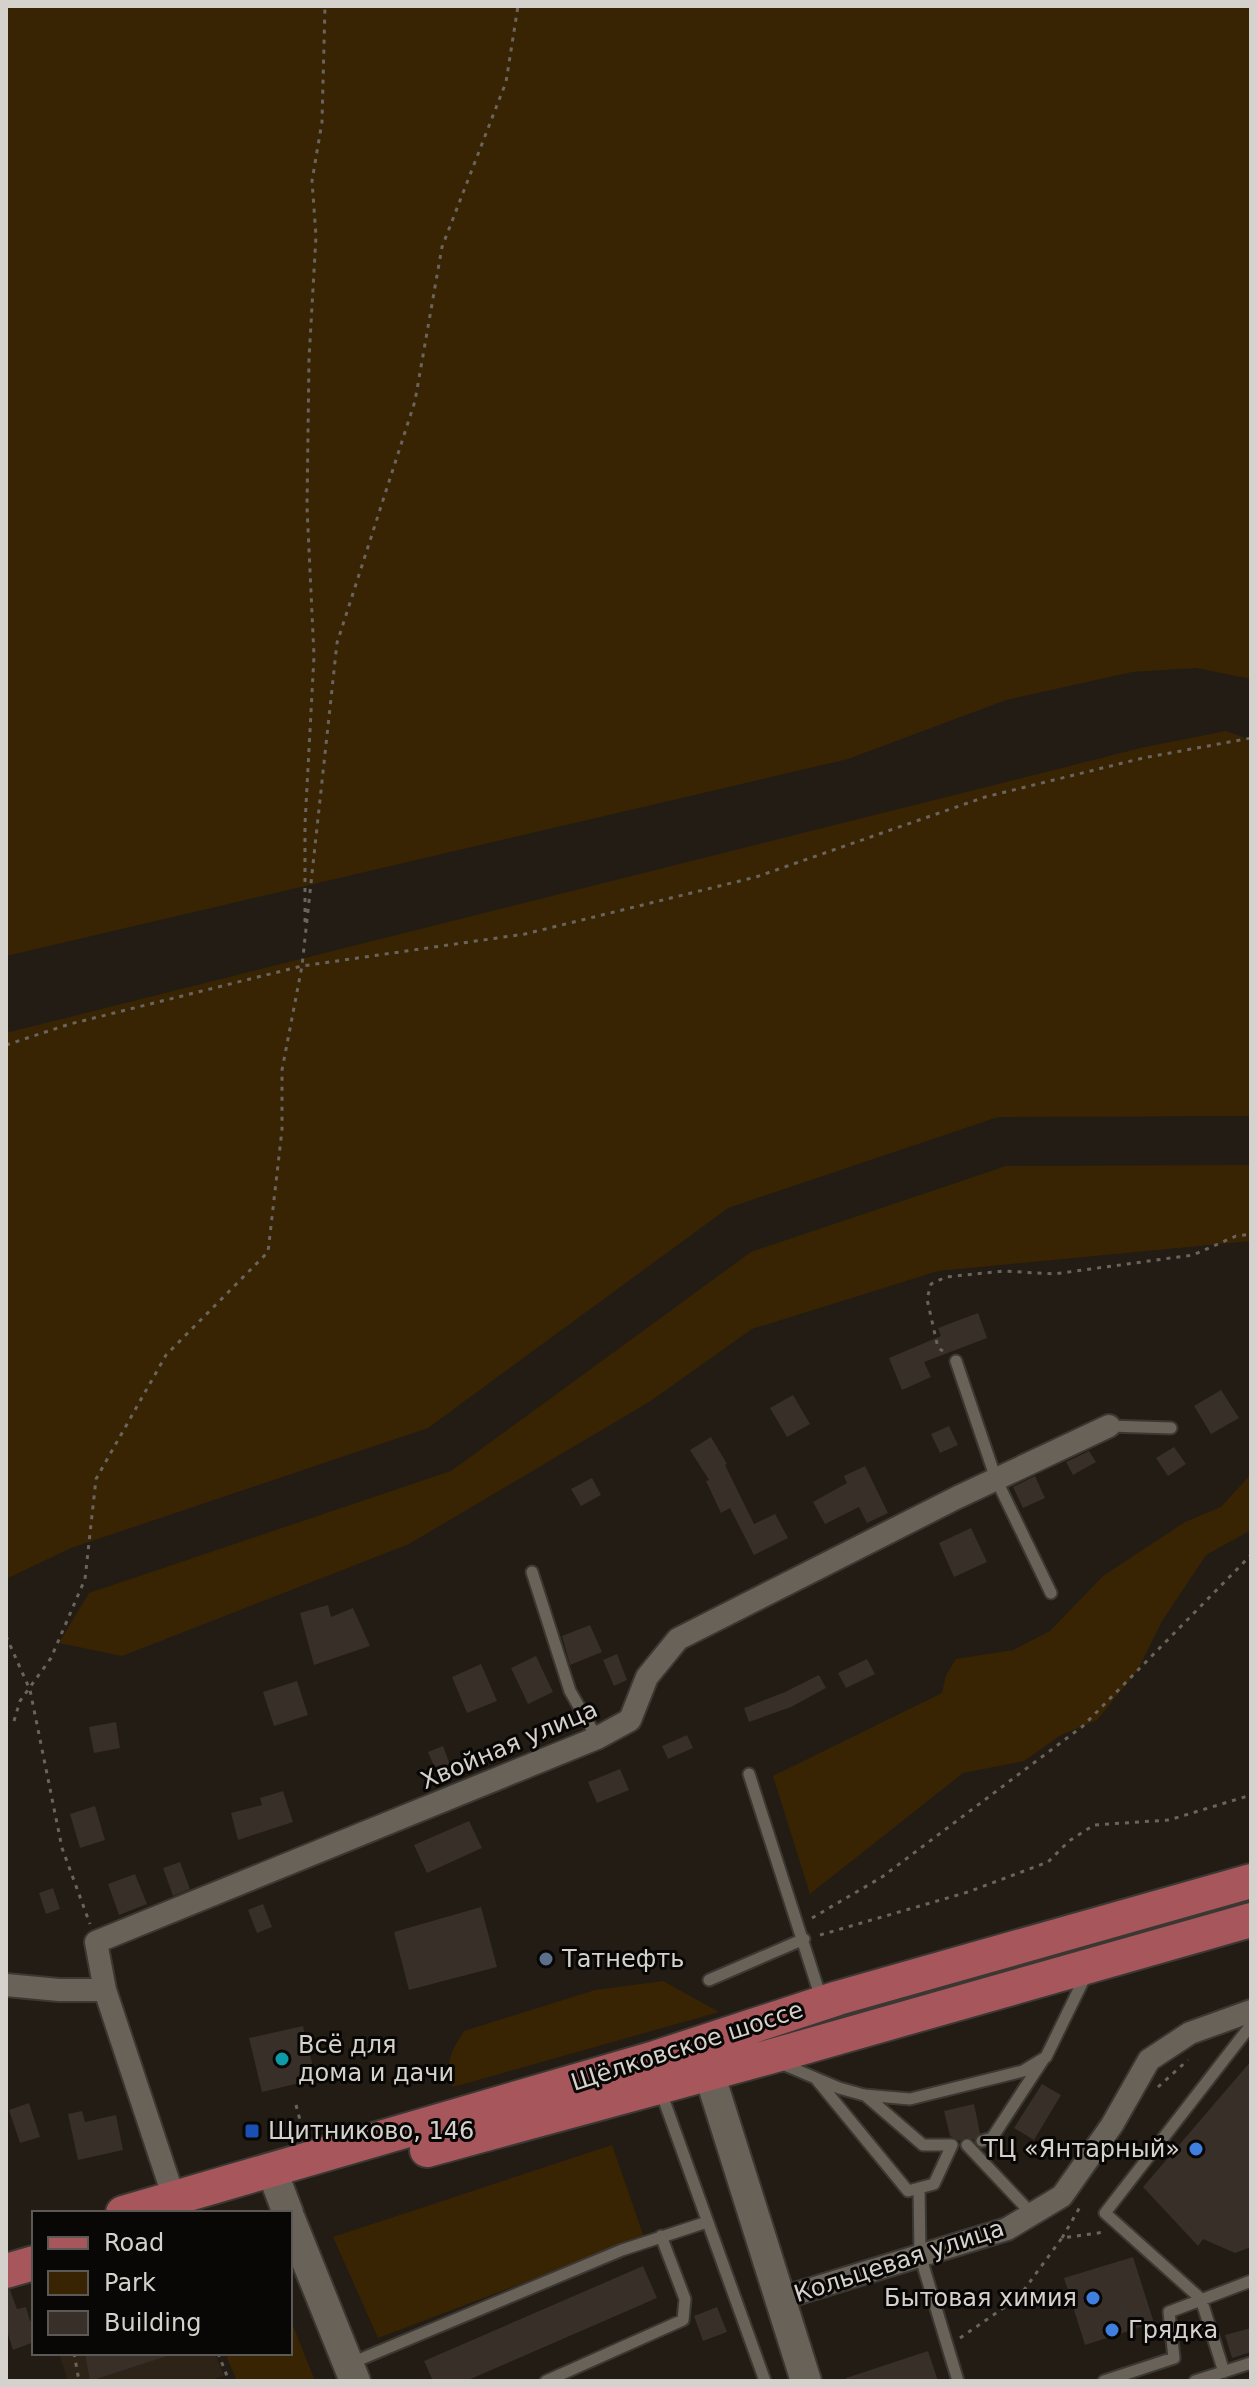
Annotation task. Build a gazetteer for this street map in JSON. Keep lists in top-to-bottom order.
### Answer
{
  "streets": {
    "main road": ["Щёлковское шоссе"],
    "street": ["Хвойная улица", "Кольцевая улица"]
  },
  "places": {
    "other": [
      "Татнефть",
      "Всё для дома и дачи",
      "ТЦ «Янтарный»",
      "Бытовая химия",
      "Грядка"
    ],
    "transit": ["Щитниково, 146"]
  },
  "legend": ["Road", "Park", "Building"]
}
